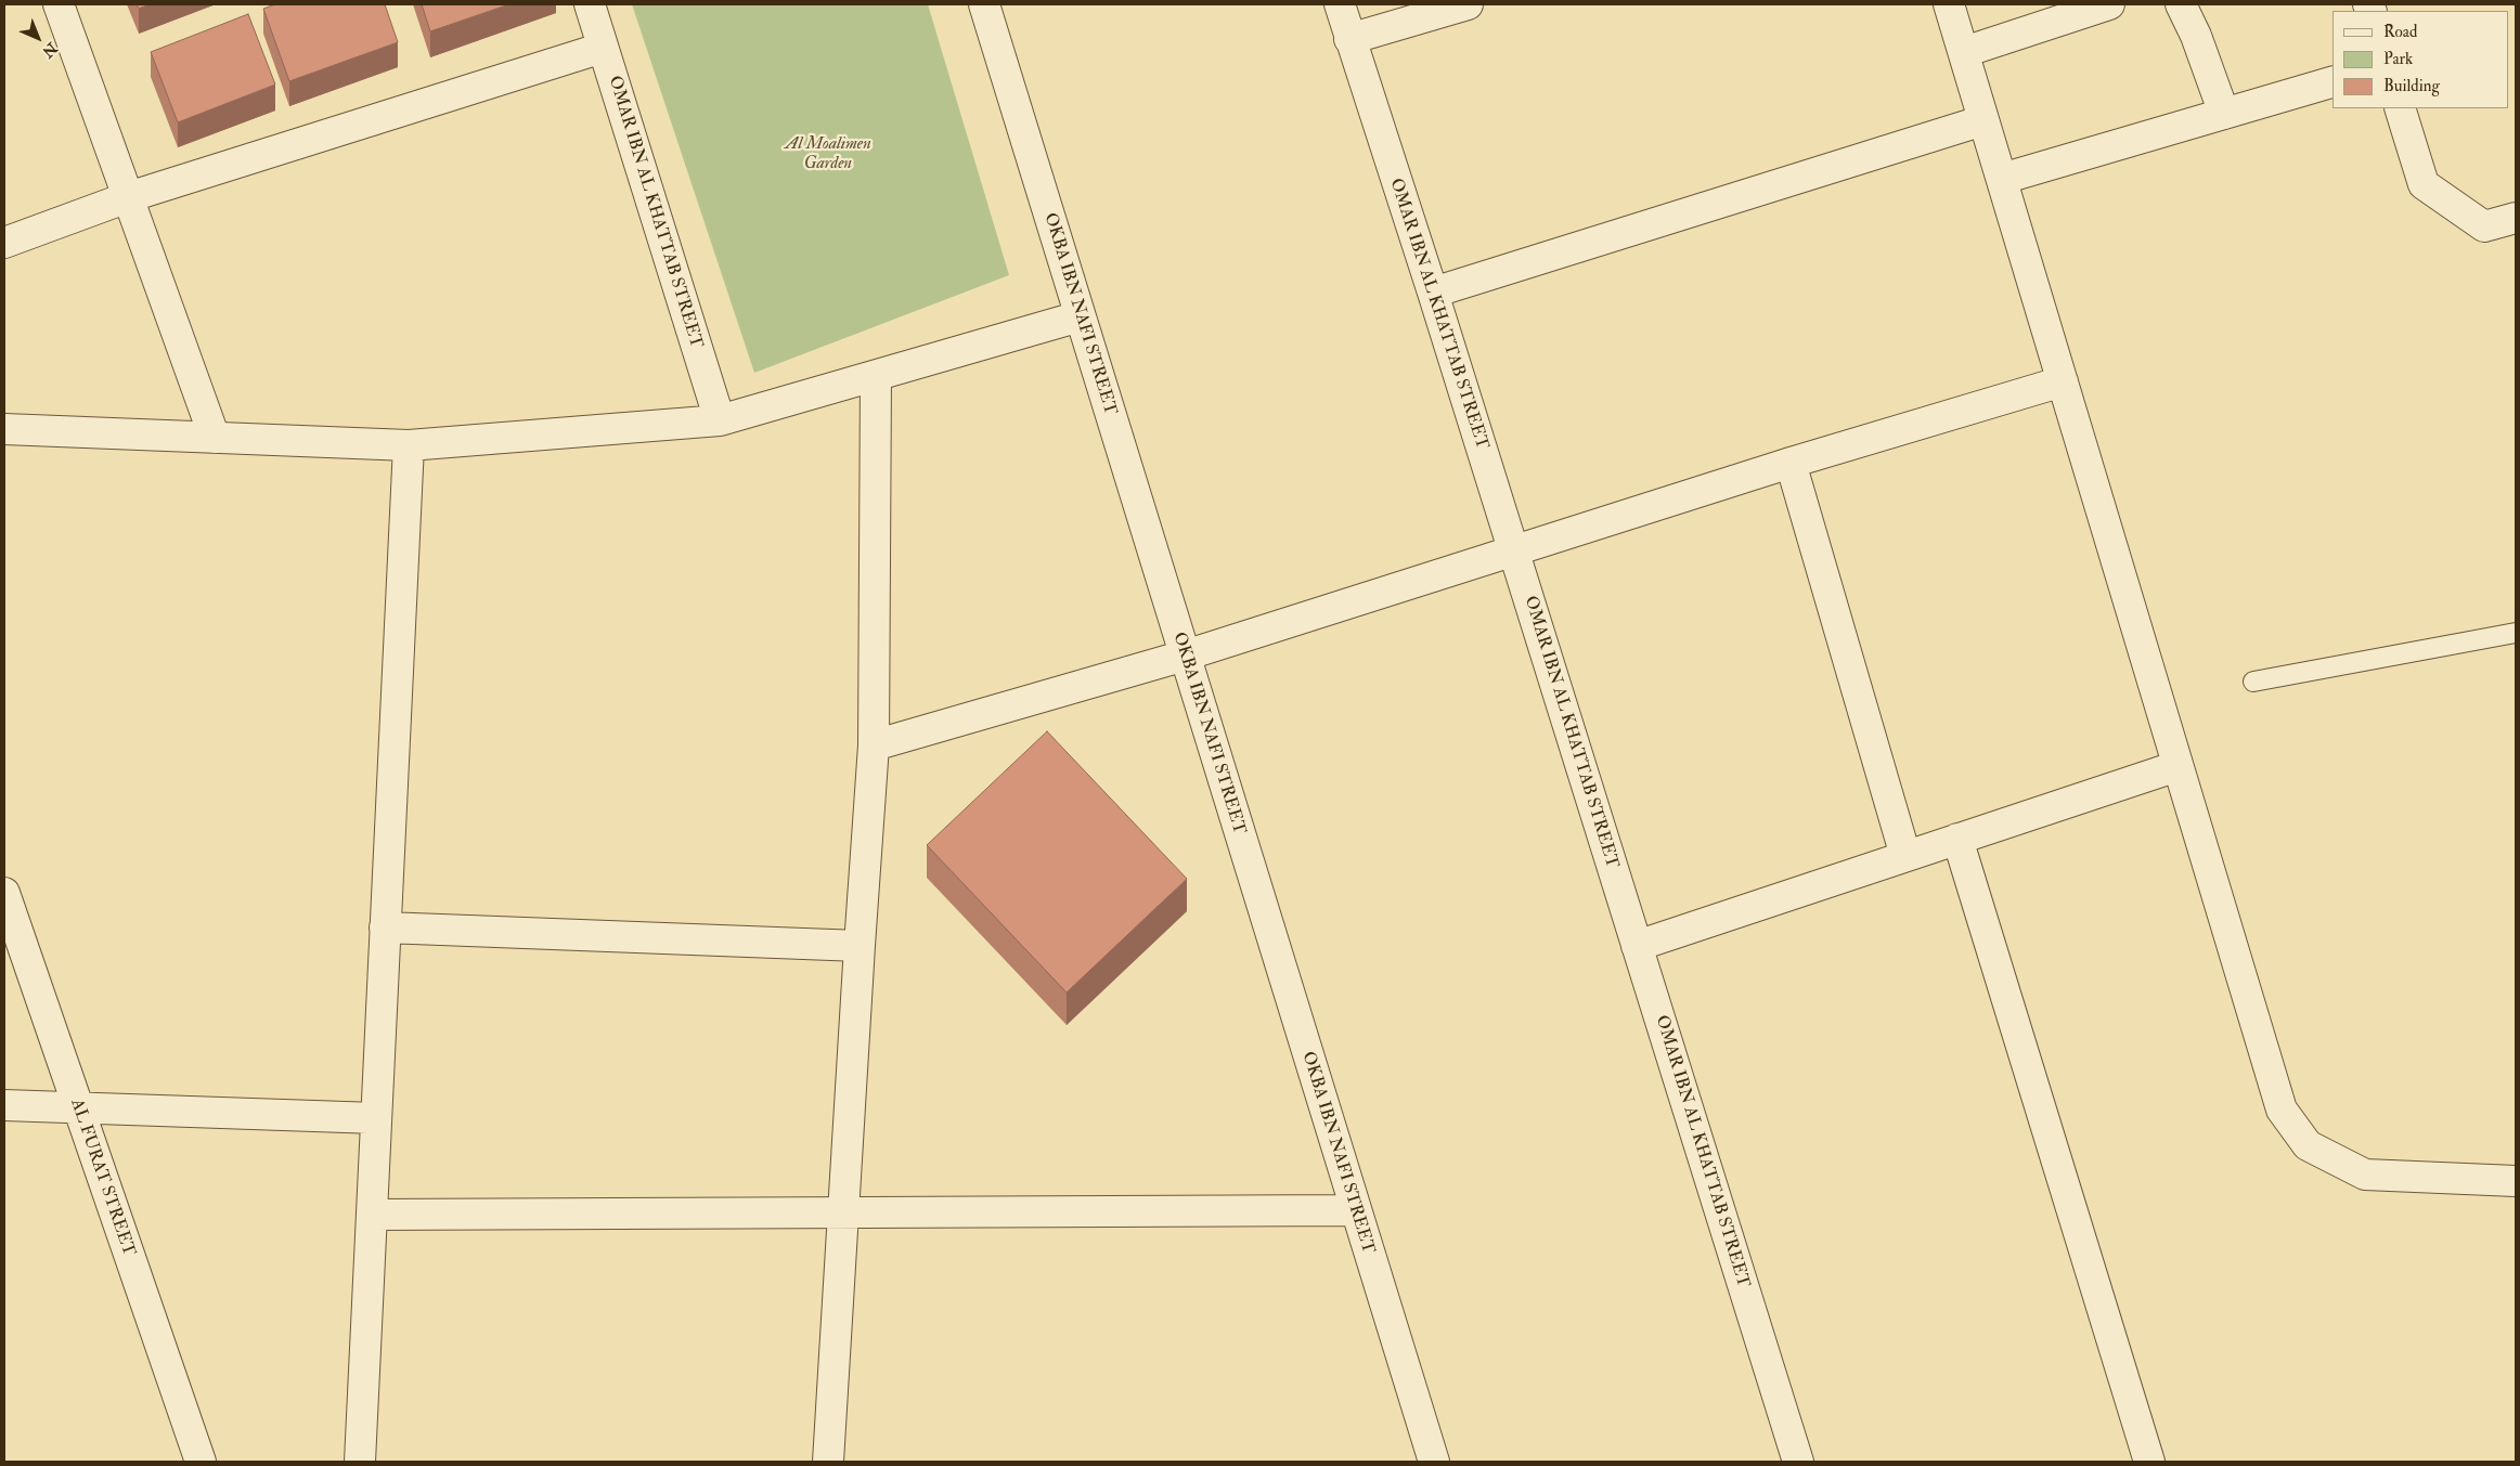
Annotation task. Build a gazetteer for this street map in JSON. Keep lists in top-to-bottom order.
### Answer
{
  "streets": {
    "street": ["OMAR IBN AL KHATTAB STREET", "OKBA IBN NAFI STREET", "AL FURAT STREET"]
  },
  "parks": ["Al Moalimen Garden"],
  "legend": ["Road", "Park", "Building"],
  "north": "bottom right"
}
